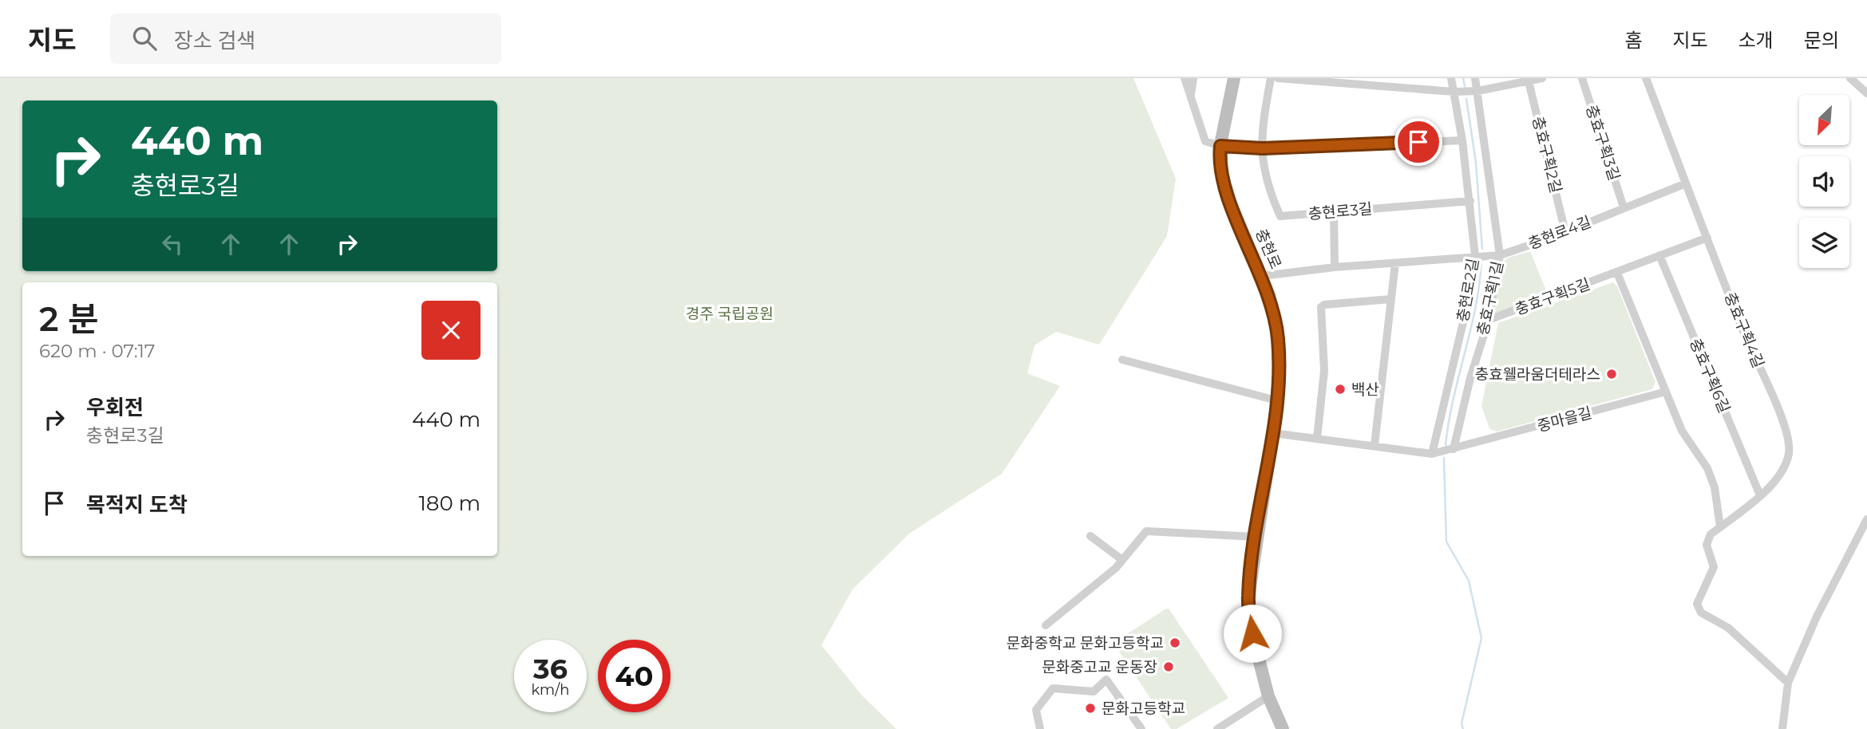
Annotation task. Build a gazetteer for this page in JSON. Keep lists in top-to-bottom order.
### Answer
{
  "streets": {
    "street": [
      "충효구획3길",
      "충효구획2길",
      "충현로3길",
      "충현로4길",
      "충현로",
      "충현로2길",
      "충효구획5길",
      "충효구획1길",
      "충효구획4길",
      "충효구획6길",
      "중마을길"
    ]
  },
  "crossings": [
    ["충효구획3길", "충현로4길"],
    ["충효구획2길", "충현로4길"],
    ["충현로3길", "충현로2길"],
    ["충현로4길", "충현로"],
    ["충현로4길", "충현로2길"],
    ["충현로4길", "충효구획1길"],
    ["충현로4길", "충효구획4길"],
    ["충현로", "중마을길"],
    ["충현로2길", "중마을길"],
    ["충효구획5길", "충효구획1길"],
    ["충효구획5길", "충효구획4길"],
    ["충효구획5길", "충효구획6길"],
    ["충효구획1길", "중마을길"],
    ["충효구획4길", "충효구획6길"]
  ],
  "parks": ["경주 국립공원"],
  "places": [
    "충효웰라움더테라스",
    "백산",
    "문화중학교 문화고등학교",
    "문화중고교 운동장",
    "문화고등학교"
  ],
  "north": "bottom left",
  "page": {
    "header": "지도",
    "search": "장소 검색",
    "nav": [
      "홈",
      "지도",
      "소개",
      "문의"
    ],
    "turn": ["440 m", "충현로3길"],
    "heading": ["2 분", "620 m · 07:17"],
    "list": [
      {
        "name": "우회전",
        "note": "충현로3길",
        "value": "440 m"
      },
      {
        "name": "목적지 도착",
        "value": "180 m"
      }
    ],
    "speed": "36 km/h",
    "limit": "40"
  }
}
